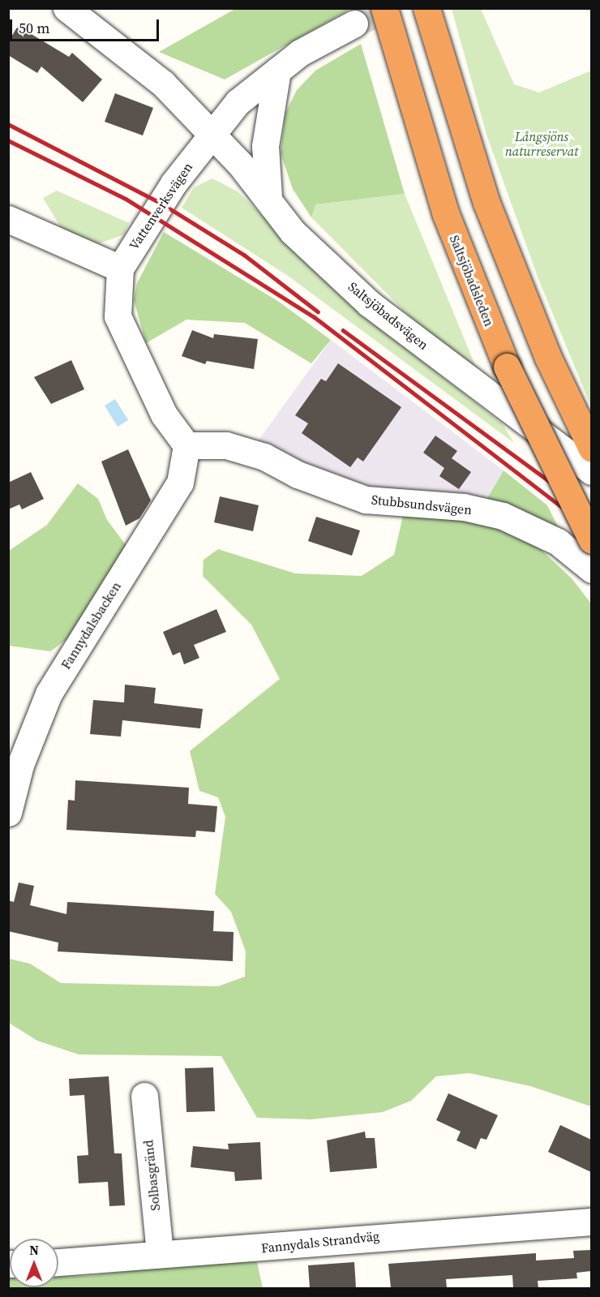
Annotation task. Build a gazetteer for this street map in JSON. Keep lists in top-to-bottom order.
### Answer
{
  "streets": {
    "highway": ["Saltsjöbadsleden"],
    "street": [
      "Vattenverksvägen",
      "Saltsjöbadsvägen",
      "Stubbsundsvägen",
      "Fannydalsbacken",
      "Solbasgränd",
      "Fannydals Strandväg"
    ]
  },
  "crossings": [
    ["Vattenverksvägen", "Saltsjöbadsvägen"],
    ["Vattenverksvägen", "Stubbsundsvägen"],
    ["Vattenverksvägen", "Fannydalsbacken"],
    ["Stubbsundsvägen", "Fannydalsbacken"],
    ["Solbasgränd", "Fannydals Strandväg"]
  ],
  "parks": ["Långsjöns naturreservat"],
  "scale_bar": "50 m",
  "north": "top"
}
